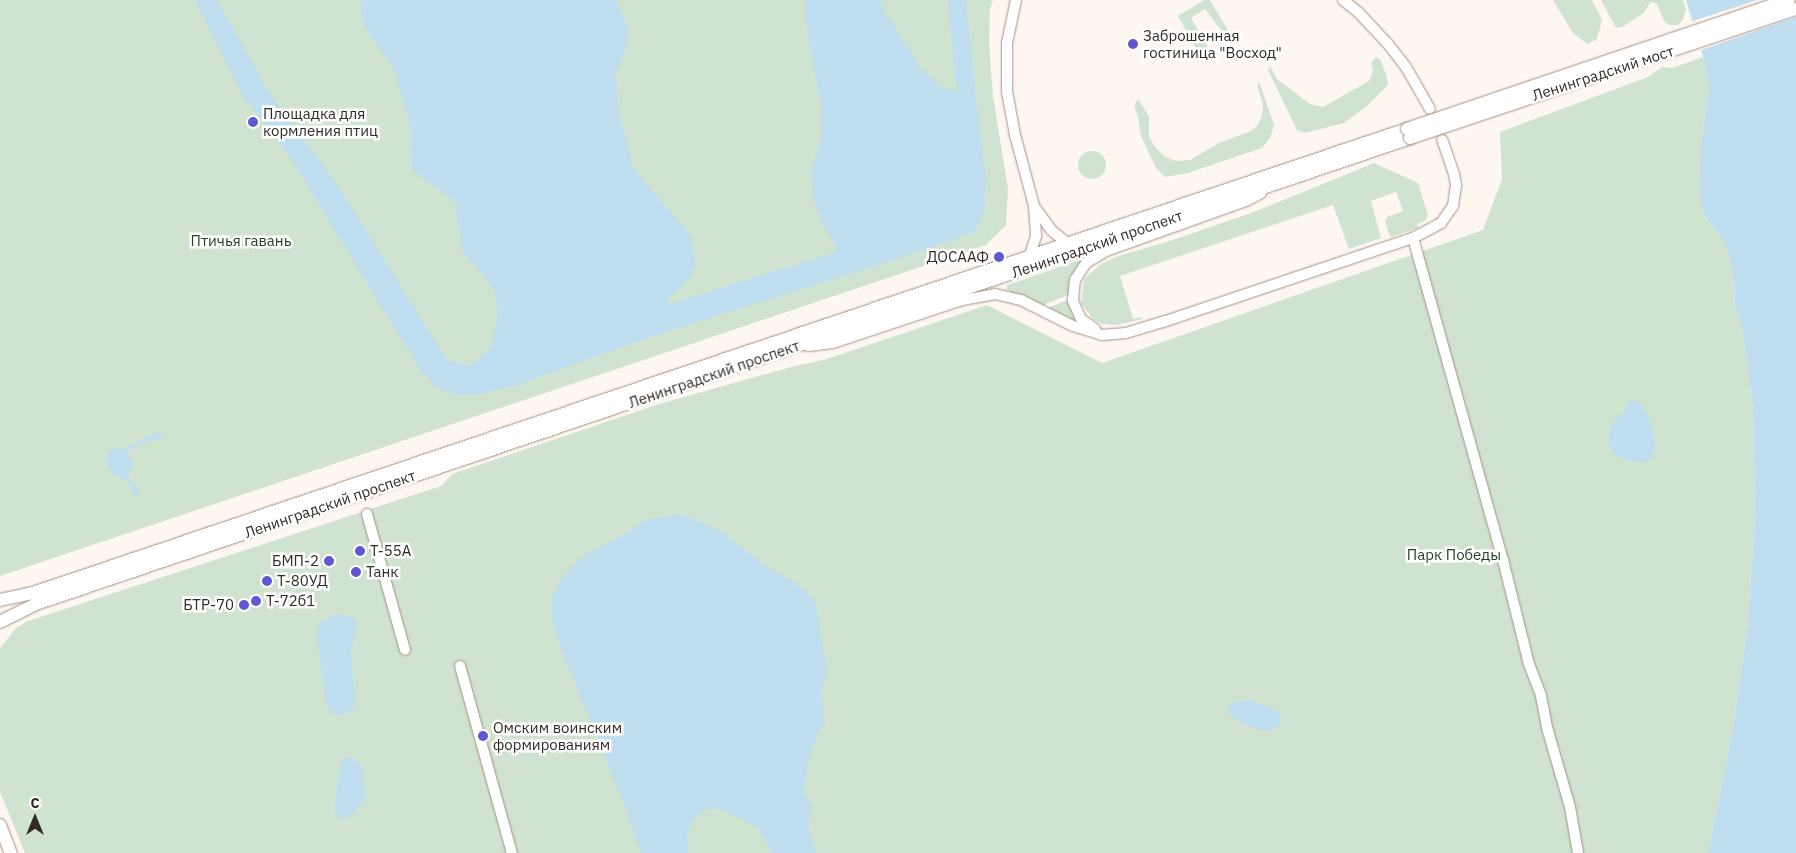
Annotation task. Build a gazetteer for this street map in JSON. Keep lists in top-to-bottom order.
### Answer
{
  "streets": {
    "main road": ["Ленинградский мост", "Ленинградский проспект"]
  },
  "crossings": [
    ["Ленинградский мост", "Ленинградский проспект"]
  ],
  "parks": ["Птичья гавань", "Парк Победы"],
  "places": [
    "Заброшенная гостиница \"Восход\"",
    "Площадка для кормления птиц",
    "ДОСААФ",
    "Т-55А",
    "БМП-2",
    "Танк",
    "Т-80УД",
    "Т-72б1",
    "БТР-70",
    "Омским воинским формированиям"
  ],
  "north": "top"
}
